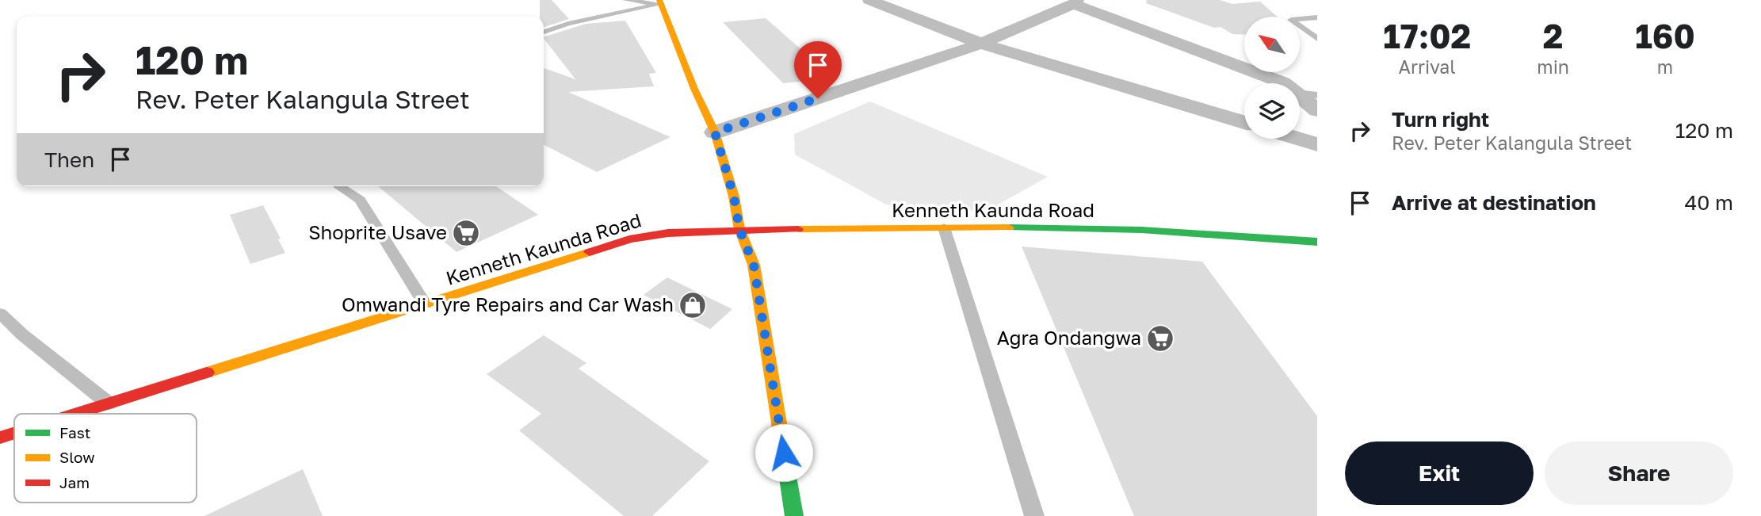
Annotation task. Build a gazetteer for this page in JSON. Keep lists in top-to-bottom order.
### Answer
{
  "streets": {
    "street": ["Kenneth Kaunda Road"]
  },
  "places": {
    "supermarket": ["Shoprite Usave", "Agra Ondangwa"],
    "shop": ["Omwandi Tyre Repairs and Car Wash"]
  },
  "legend": ["Fast", "Slow", "Jam"],
  "north": "top left",
  "page": {
    "eta": [
      "17:02",
      "Arrival",
      "2",
      "min",
      "160",
      "m"
    ],
    "turn": ["120 m", "Rev. Peter Kalangula Street"],
    "list": [
      {
        "name": "Turn right",
        "note": "Rev. Peter Kalangula Street",
        "value": "120 m"
      },
      {
        "name": "Arrive at destination",
        "value": "40 m"
      }
    ],
    "then": "Then",
    "buttons": ["Exit", "Share"]
  }
}
